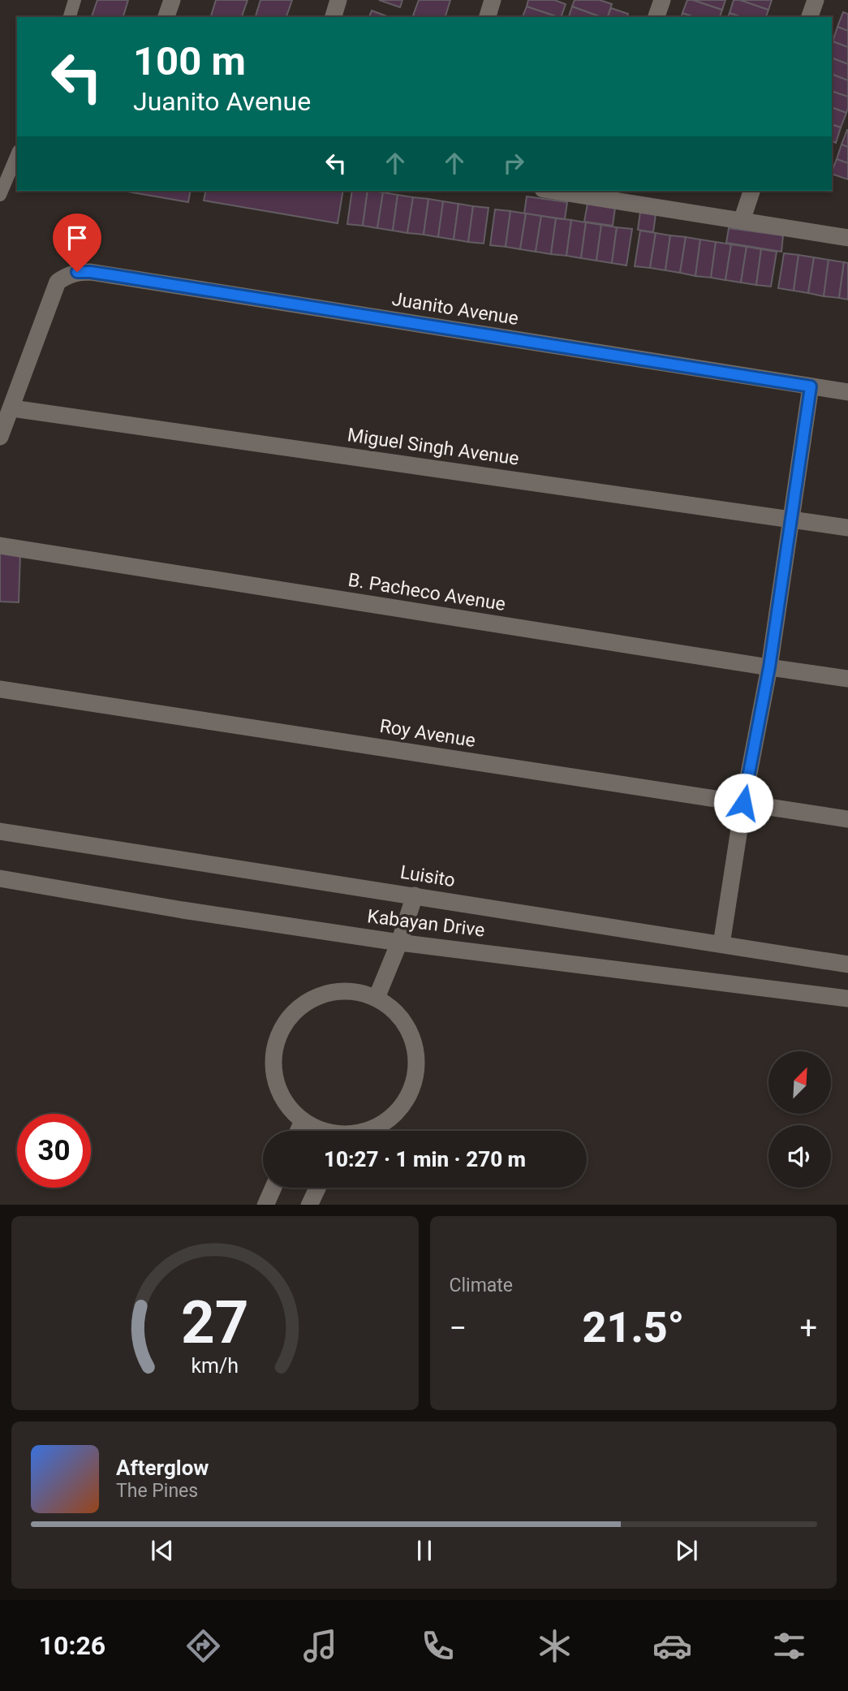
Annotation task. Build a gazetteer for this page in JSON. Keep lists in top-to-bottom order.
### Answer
{
  "streets": {
    "street": [
      "Juanito Avenue",
      "Miguel Singh Avenue",
      "B. Pacheco Avenue",
      "Roy Avenue",
      "Luisito",
      "Kabayan Drive"
    ]
  },
  "crossings": [
    ["Juanito Avenue", "Miguel Singh Avenue"]
  ],
  "north": "top right",
  "page": {
    "turn": ["100 m", "Juanito Avenue"],
    "limit": "30",
    "trip": "10:27 · 1 min · 270 m",
    "tile": "Climate",
    "heat": ["−", "21.5°", "+"],
    "song": ["Afterglow", "The Pines"],
    "tabs": "10:26",
    "gauge": ["27", "km/h"]
  }
}
